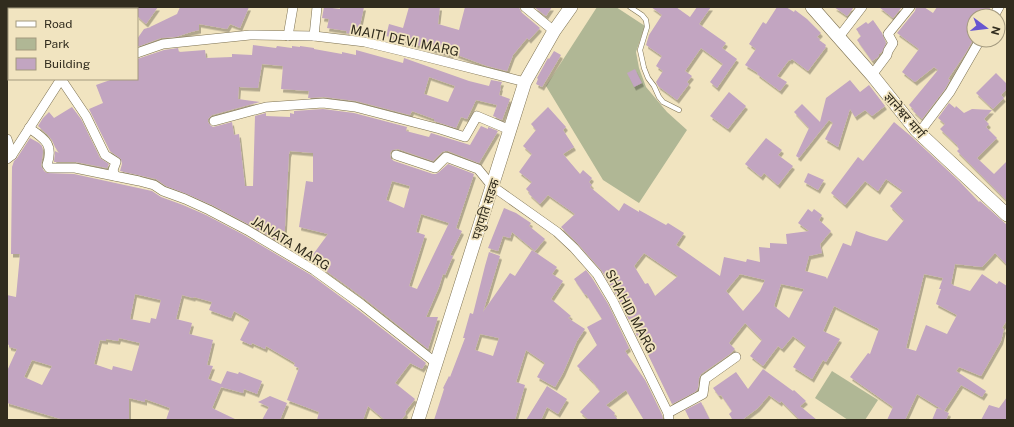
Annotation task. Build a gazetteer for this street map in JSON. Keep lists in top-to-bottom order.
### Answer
{
  "streets": {
    "main road": ["ज्ञानेश्वर मार्ग", "पशुपति सडक"],
    "street": ["MAITI DEVI MARG", "JANATA MARG", "SHAHID MARG"]
  },
  "crossings": [
    ["MAITI DEVI MARG", "पशुपति सडक"],
    ["पशुपति सडक", "JANATA MARG"],
    ["पशुपति सडक", "SHAHID MARG"]
  ],
  "legend": ["Road", "Park", "Building"],
  "north": "right"
}
